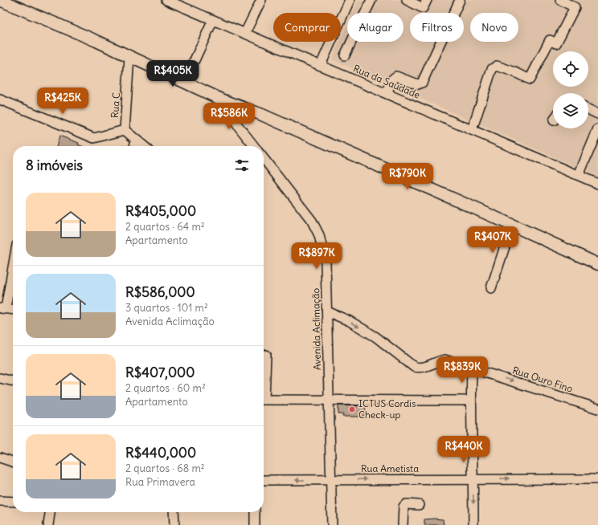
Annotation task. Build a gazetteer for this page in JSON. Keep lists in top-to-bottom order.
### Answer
{
  "streets": {
    "street": [
      "Rua da Saudade",
      "Rua C",
      "Avenida Aclimação",
      "Rua Ouro Fino",
      "Rua Ametista"
    ]
  },
  "crossings": [
    ["Avenida Aclimação", "Rua Ouro Fino"],
    ["Avenida Aclimação", "Rua Ametista"]
  ],
  "places": ["ICTUS Cordis Check-up"],
  "page": {
    "chip": [
      "Comprar",
      "Alugar",
      "Filtros",
      "Novo"
    ],
    "price": [
      "R$405K",
      "R$425K",
      "R$586K",
      "R$790K",
      "R$407K",
      "R$897K",
      "R$839K",
      "R$440K"
    ],
    "heading": "8 imóveis",
    "list": [
      {
        "name": "R$405,000",
        "note": "2 quartos · 64 m² · Apartamento"
      },
      {
        "name": "R$586,000",
        "note": "3 quartos · 101 m² · Avenida Aclimação"
      },
      {
        "name": "R$407,000",
        "note": "2 quartos · 60 m² · Apartamento"
      },
      {
        "name": "R$440,000",
        "note": "2 quartos · 68 m² · Rua Primavera"
      }
    ]
  }
}
